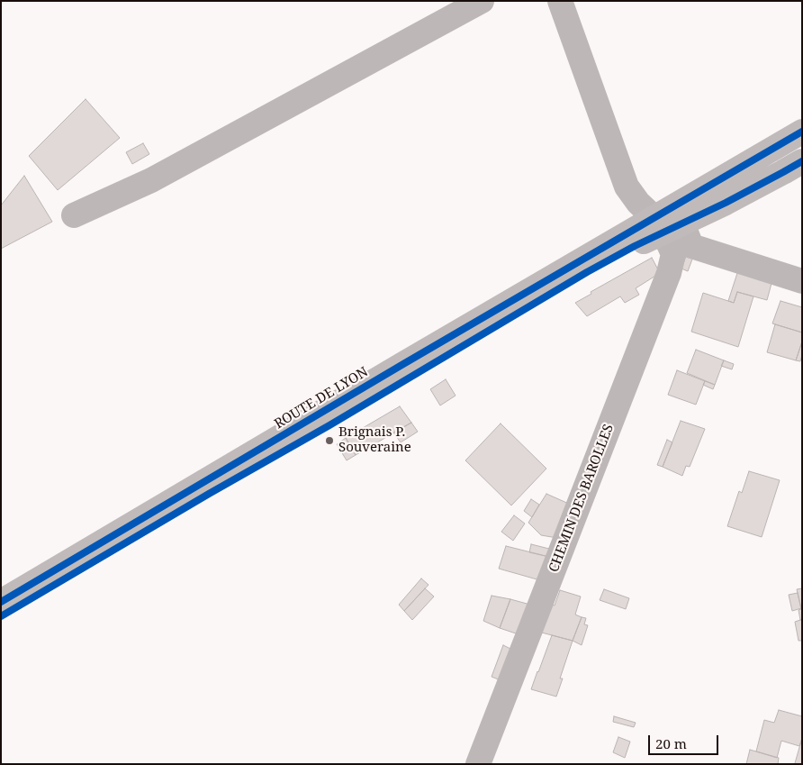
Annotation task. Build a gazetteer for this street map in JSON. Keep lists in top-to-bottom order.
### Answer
{
  "streets": {
    "main road": ["ROUTE DE LYON"],
    "street": ["CHEMIN DES BAROLLES"]
  },
  "crossings": [
    ["ROUTE DE LYON", "CHEMIN DES BAROLLES"]
  ],
  "places": ["Brignais P. Souveraine"],
  "scale_bar": "20 m"
}
